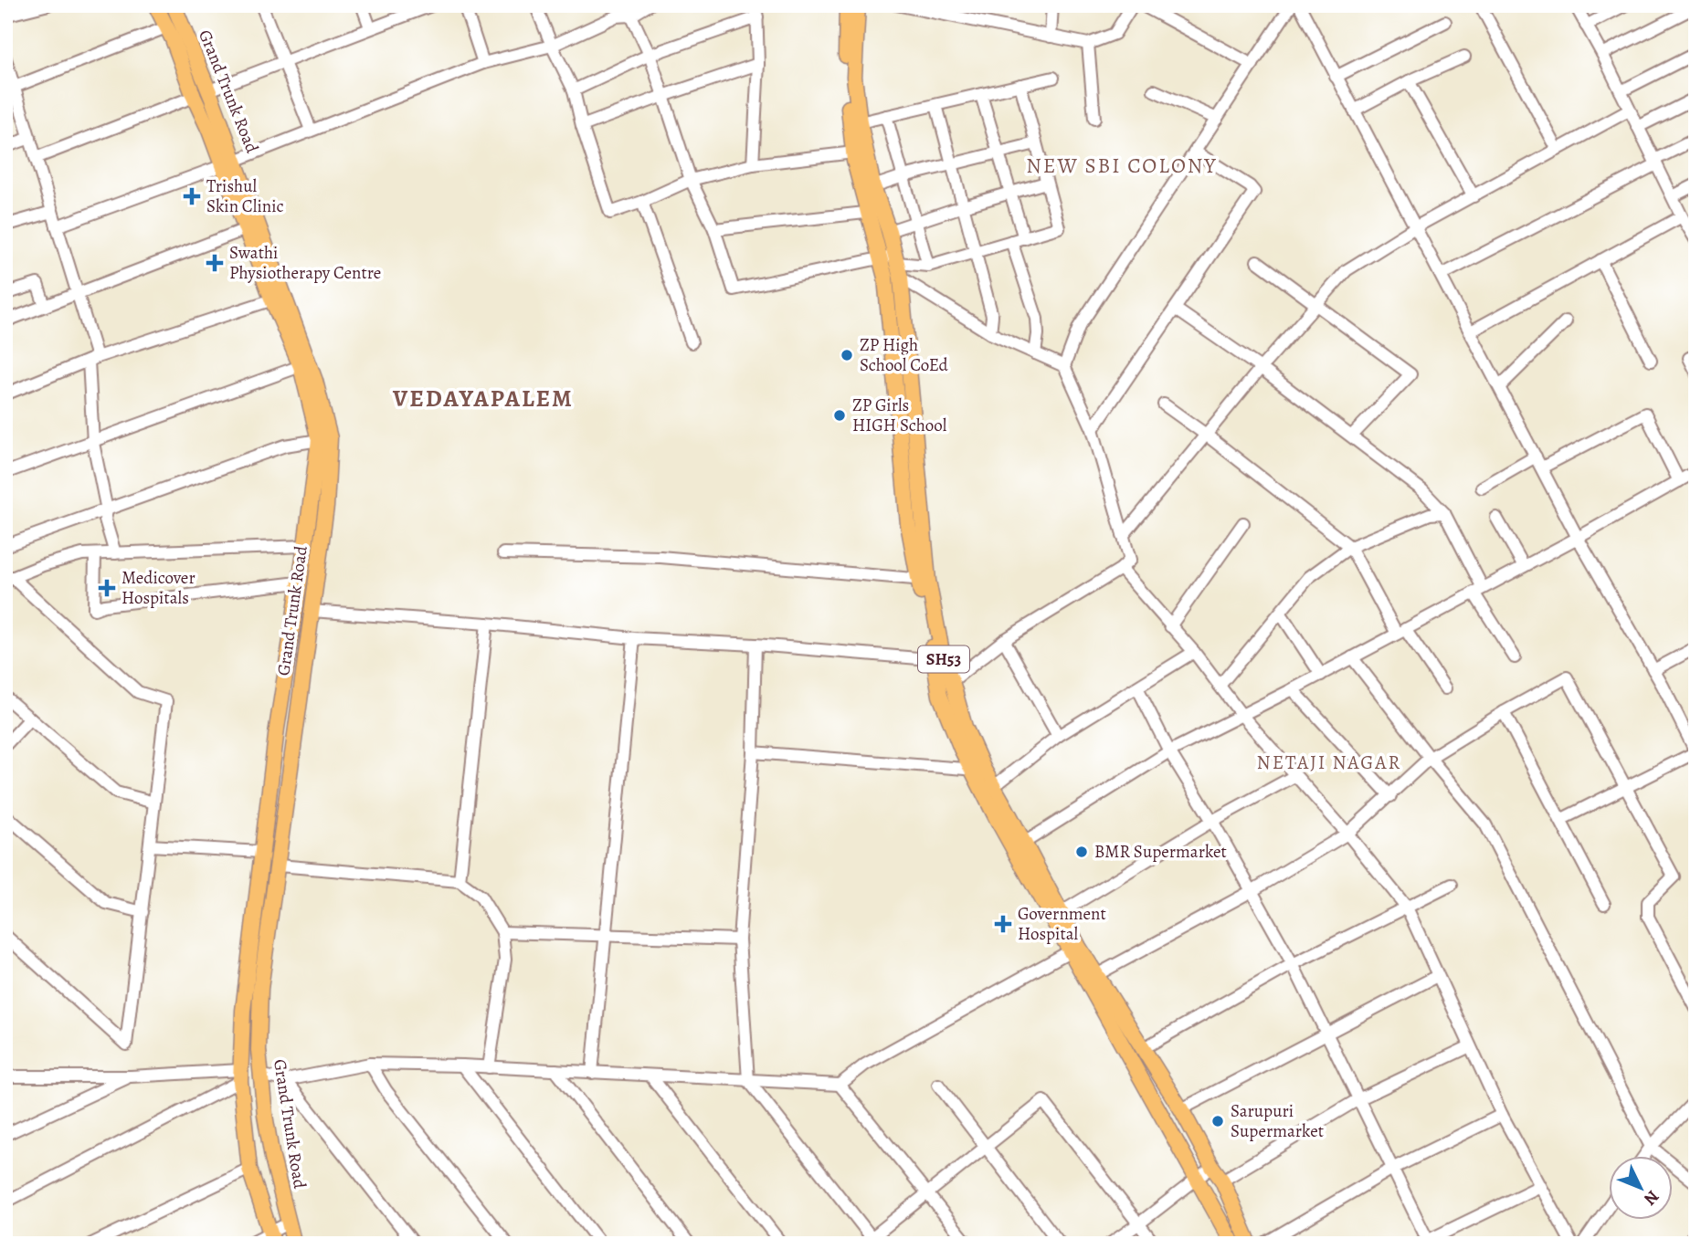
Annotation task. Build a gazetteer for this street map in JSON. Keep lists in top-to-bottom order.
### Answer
{
  "streets": {
    "main road": ["Grand Trunk Road", "SH53"]
  },
  "districts": ["NEW SBI COLONY", "VEDAYAPALEM", "NETAJI NAGAR"],
  "places": {
    "health": [
      "Trishul Skin Clinic",
      "Swathi Physiotherapy Centre",
      "Medicover Hospitals",
      "Government Hospital"
    ],
    "other": [
      "ZP High School CoEd",
      "ZP Girls HIGH School",
      "BMR Supermarket",
      "Sarupuri Supermarket"
    ]
  },
  "north": "bottom right"
}
